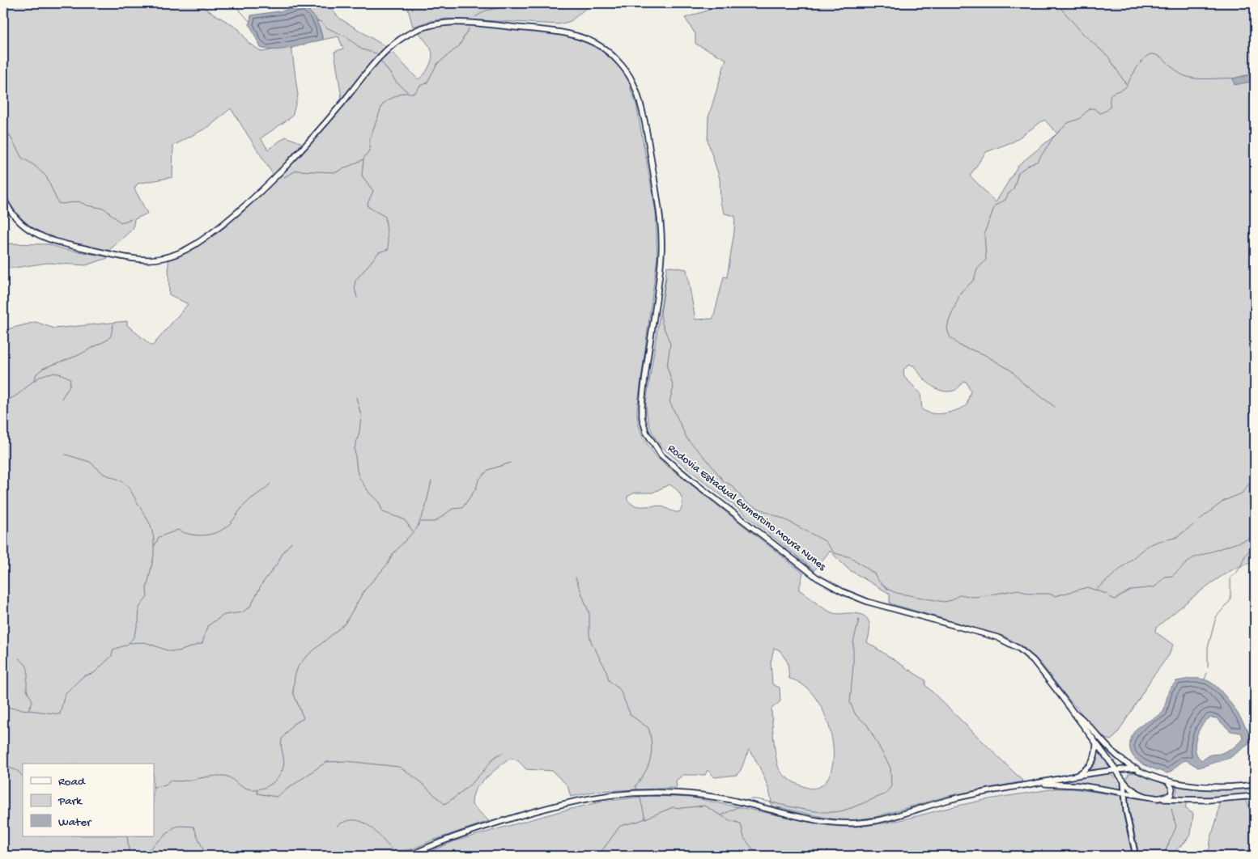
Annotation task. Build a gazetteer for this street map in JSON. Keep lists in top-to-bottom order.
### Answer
{
  "streets": {
    "main road": ["Rodovia Estadual Gumercino Moura Nunes"]
  },
  "legend": ["Road", "Park", "Water"]
}
